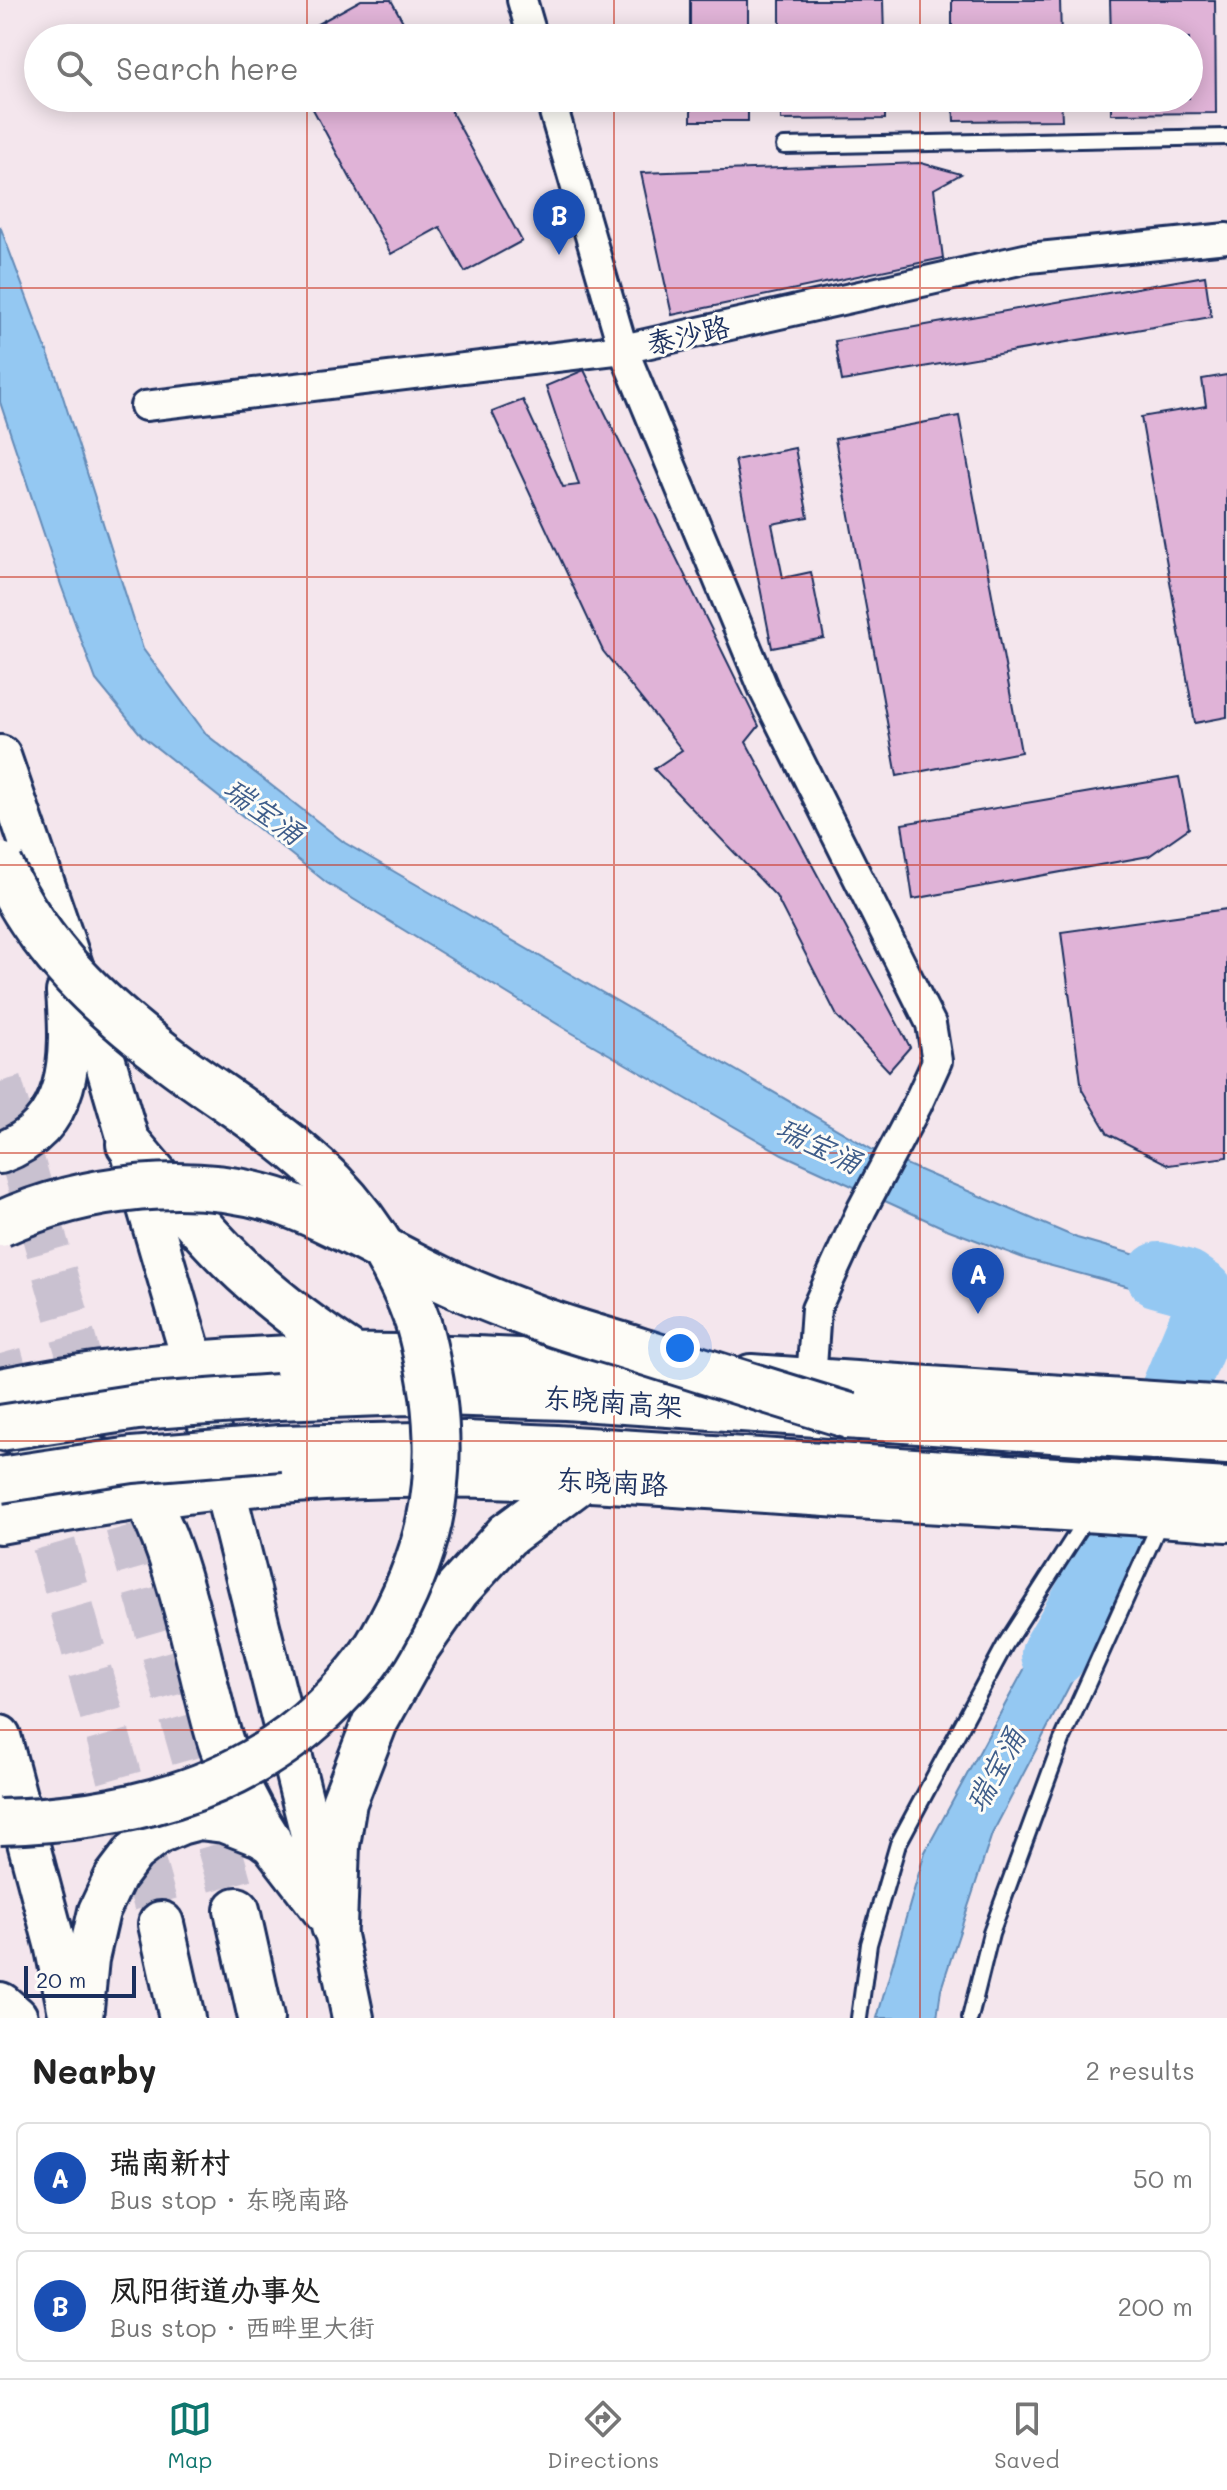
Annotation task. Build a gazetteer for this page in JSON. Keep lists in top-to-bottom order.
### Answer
{
  "streets": {
    "main road": ["东晓南高架", "东晓南路"],
    "street": ["泰沙路"]
  },
  "water": ["瑞宝涌"],
  "scale_bar": "20 m",
  "page": {
    "search": "Search here",
    "pins": ["B", "A"],
    "scale": "20 m",
    "heading": ["Nearby", "2 results"],
    "list": [
      {
        "mark": "A",
        "name": "瑞南新村",
        "note": "Bus stop · 东晓南路",
        "value": "50 m"
      },
      {
        "mark": "B",
        "name": "凤阳街道办事处",
        "note": "Bus stop · 西畔里大街",
        "value": "200 m"
      }
    ],
    "nav": ["Map", "Directions", "Saved"]
  }
}
